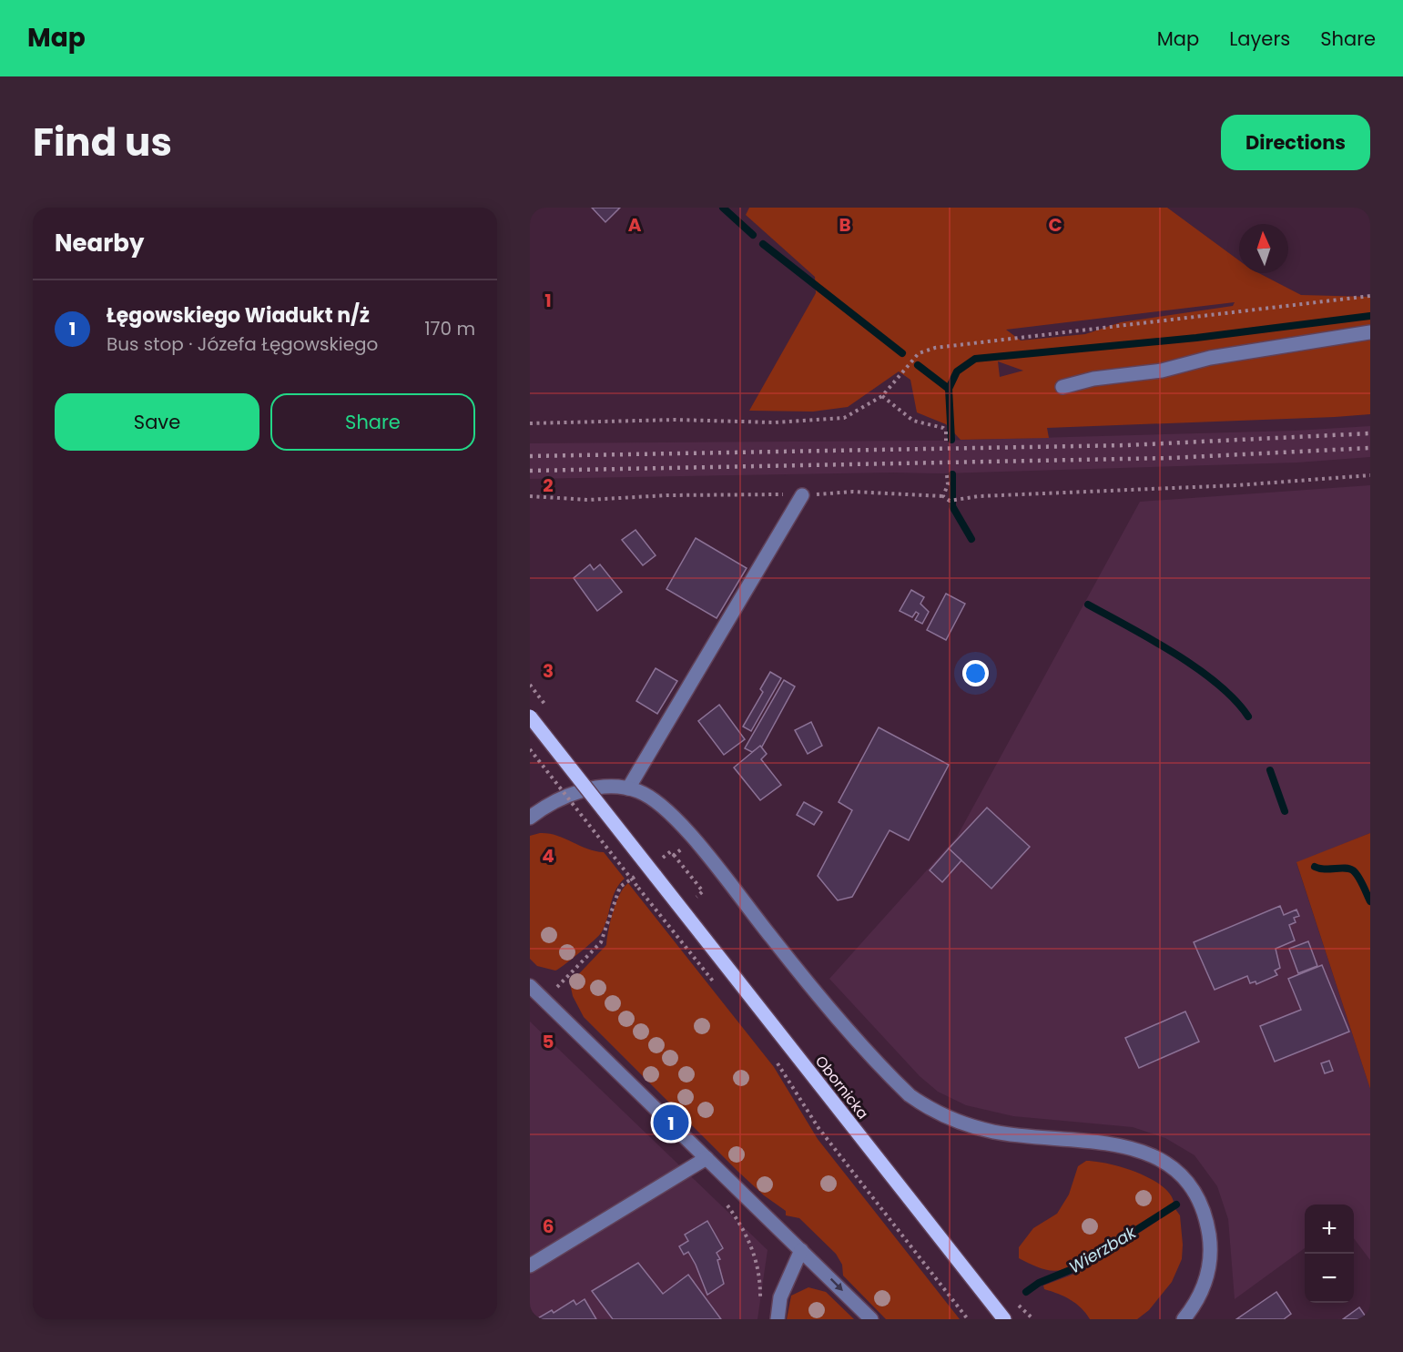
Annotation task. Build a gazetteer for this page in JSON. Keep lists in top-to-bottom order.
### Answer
{
  "streets": {
    "main road": ["Obornicka"]
  },
  "water": ["Wierzbak"],
  "north": "top",
  "page": {
    "header": "Map",
    "nav": ["Map", "Layers", "Share"],
    "title": "Find us",
    "buttons": [
      "Directions",
      ["Save", "Share"]
    ],
    "heading": "Nearby",
    "list": [
      {
        "mark": "1",
        "name": "Łęgowskiego Wiadukt n/ż",
        "note": "Bus stop · Józefa Łęgowskiego",
        "value": "170 m"
      }
    ],
    "pins": "1",
    "map_buttons": ["+", "−"]
  },
  "grid": {
    "columns": ["A", "B", "C"],
    "rows": [
      "1",
      "2",
      "3",
      "4",
      "5",
      "6"
    ]
  }
}
